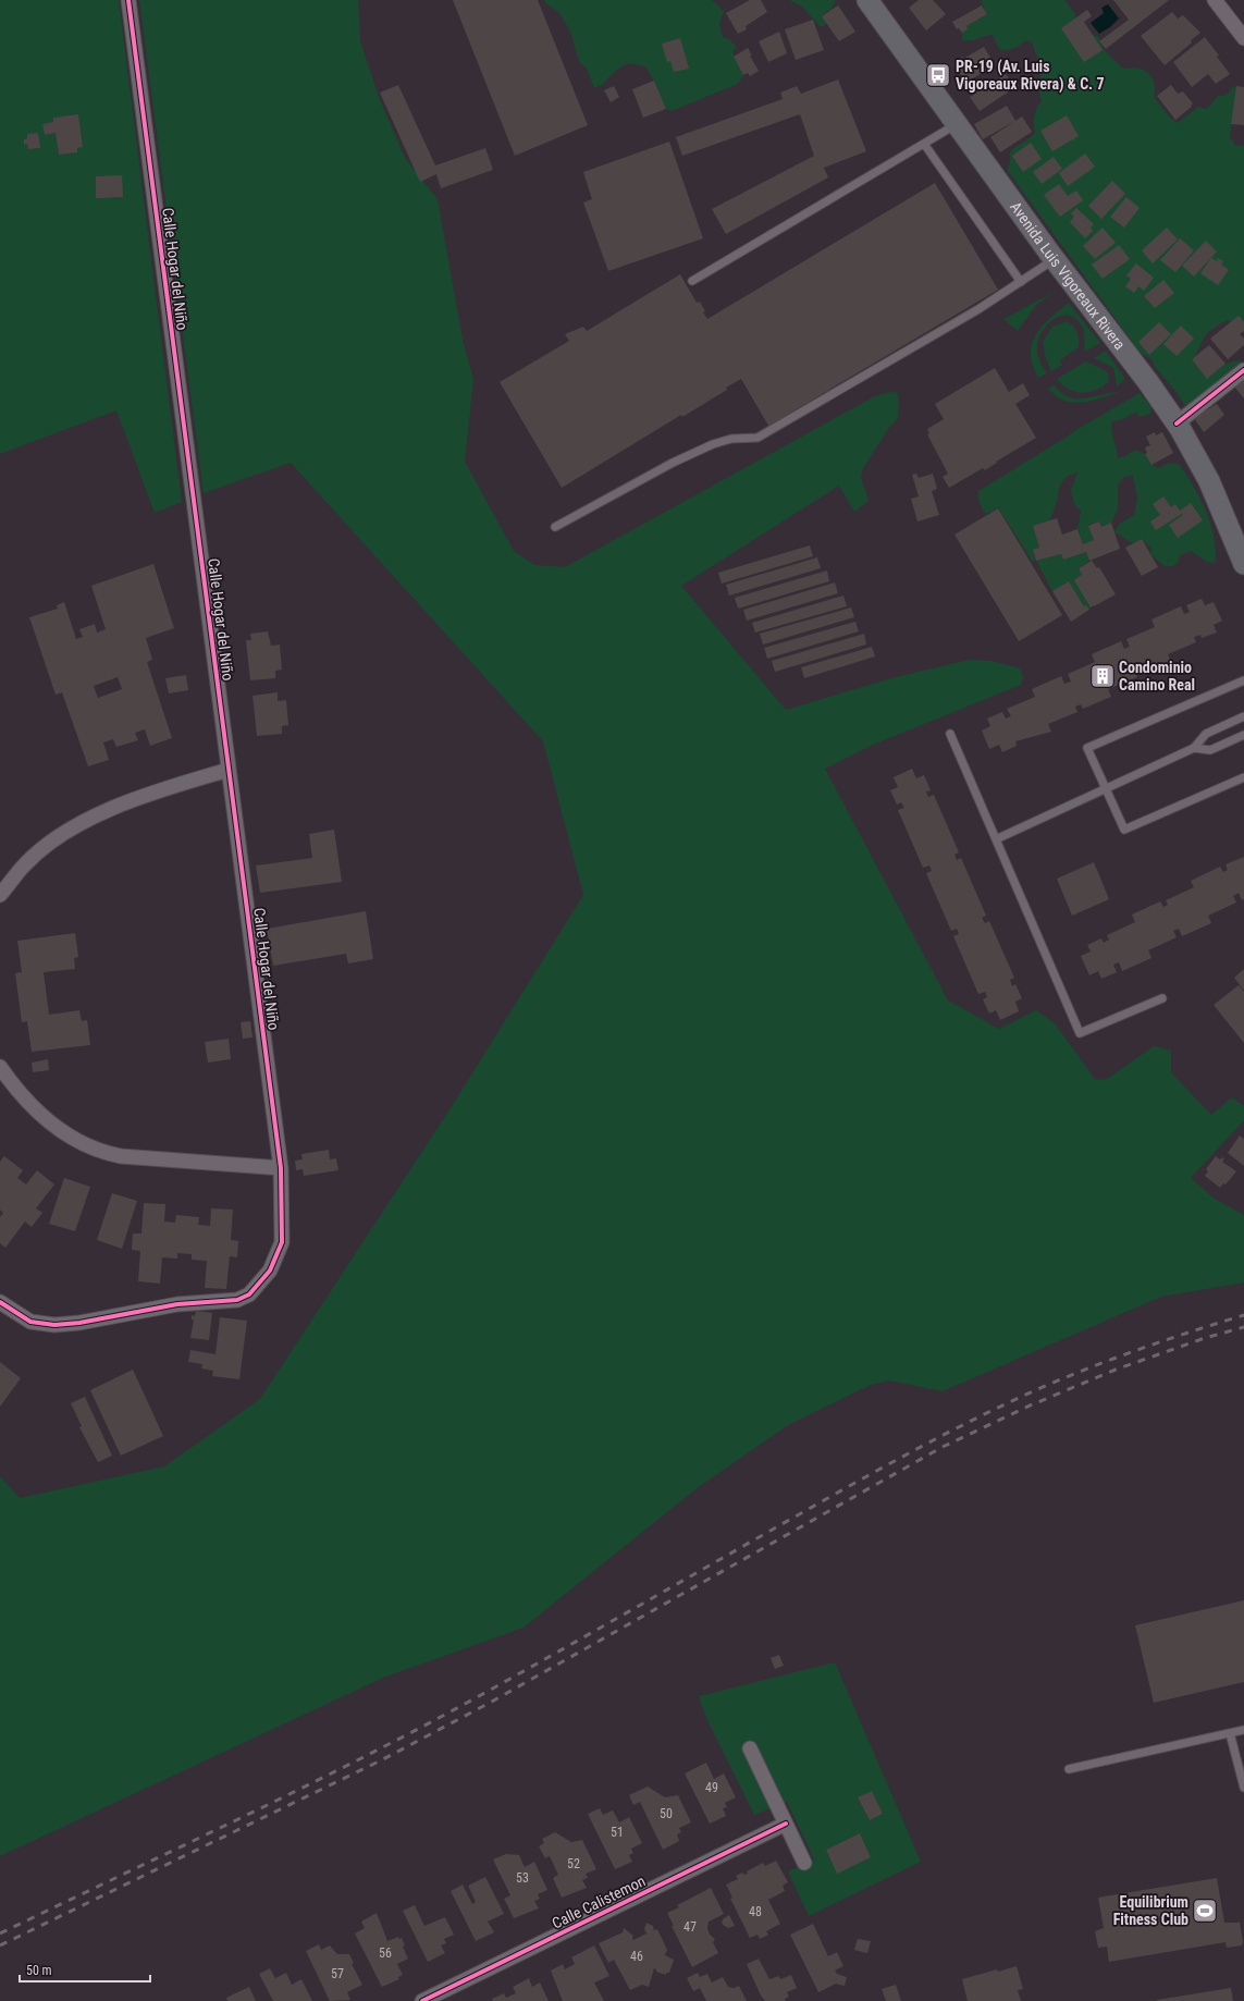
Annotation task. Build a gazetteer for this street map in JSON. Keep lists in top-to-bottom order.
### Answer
{
  "streets": {
    "main road": ["Avenida Luis Vigoreaux Rivera"],
    "street": ["Calle Hogar del Niño", "Calle Calistemon"]
  },
  "places": {
    "bus stop": ["PR-19 (Av. Luis Vigoreaux Rivera) & C. 7"],
    "building": ["Condominio Camino Real"],
    "sports": ["Equilibrium Fitness Club"]
  },
  "house_numbers": [
    "49",
    "50",
    "51",
    "52",
    "53",
    "48",
    "47",
    "56",
    "46",
    "57"
  ],
  "scale_bar": "50 m"
}
